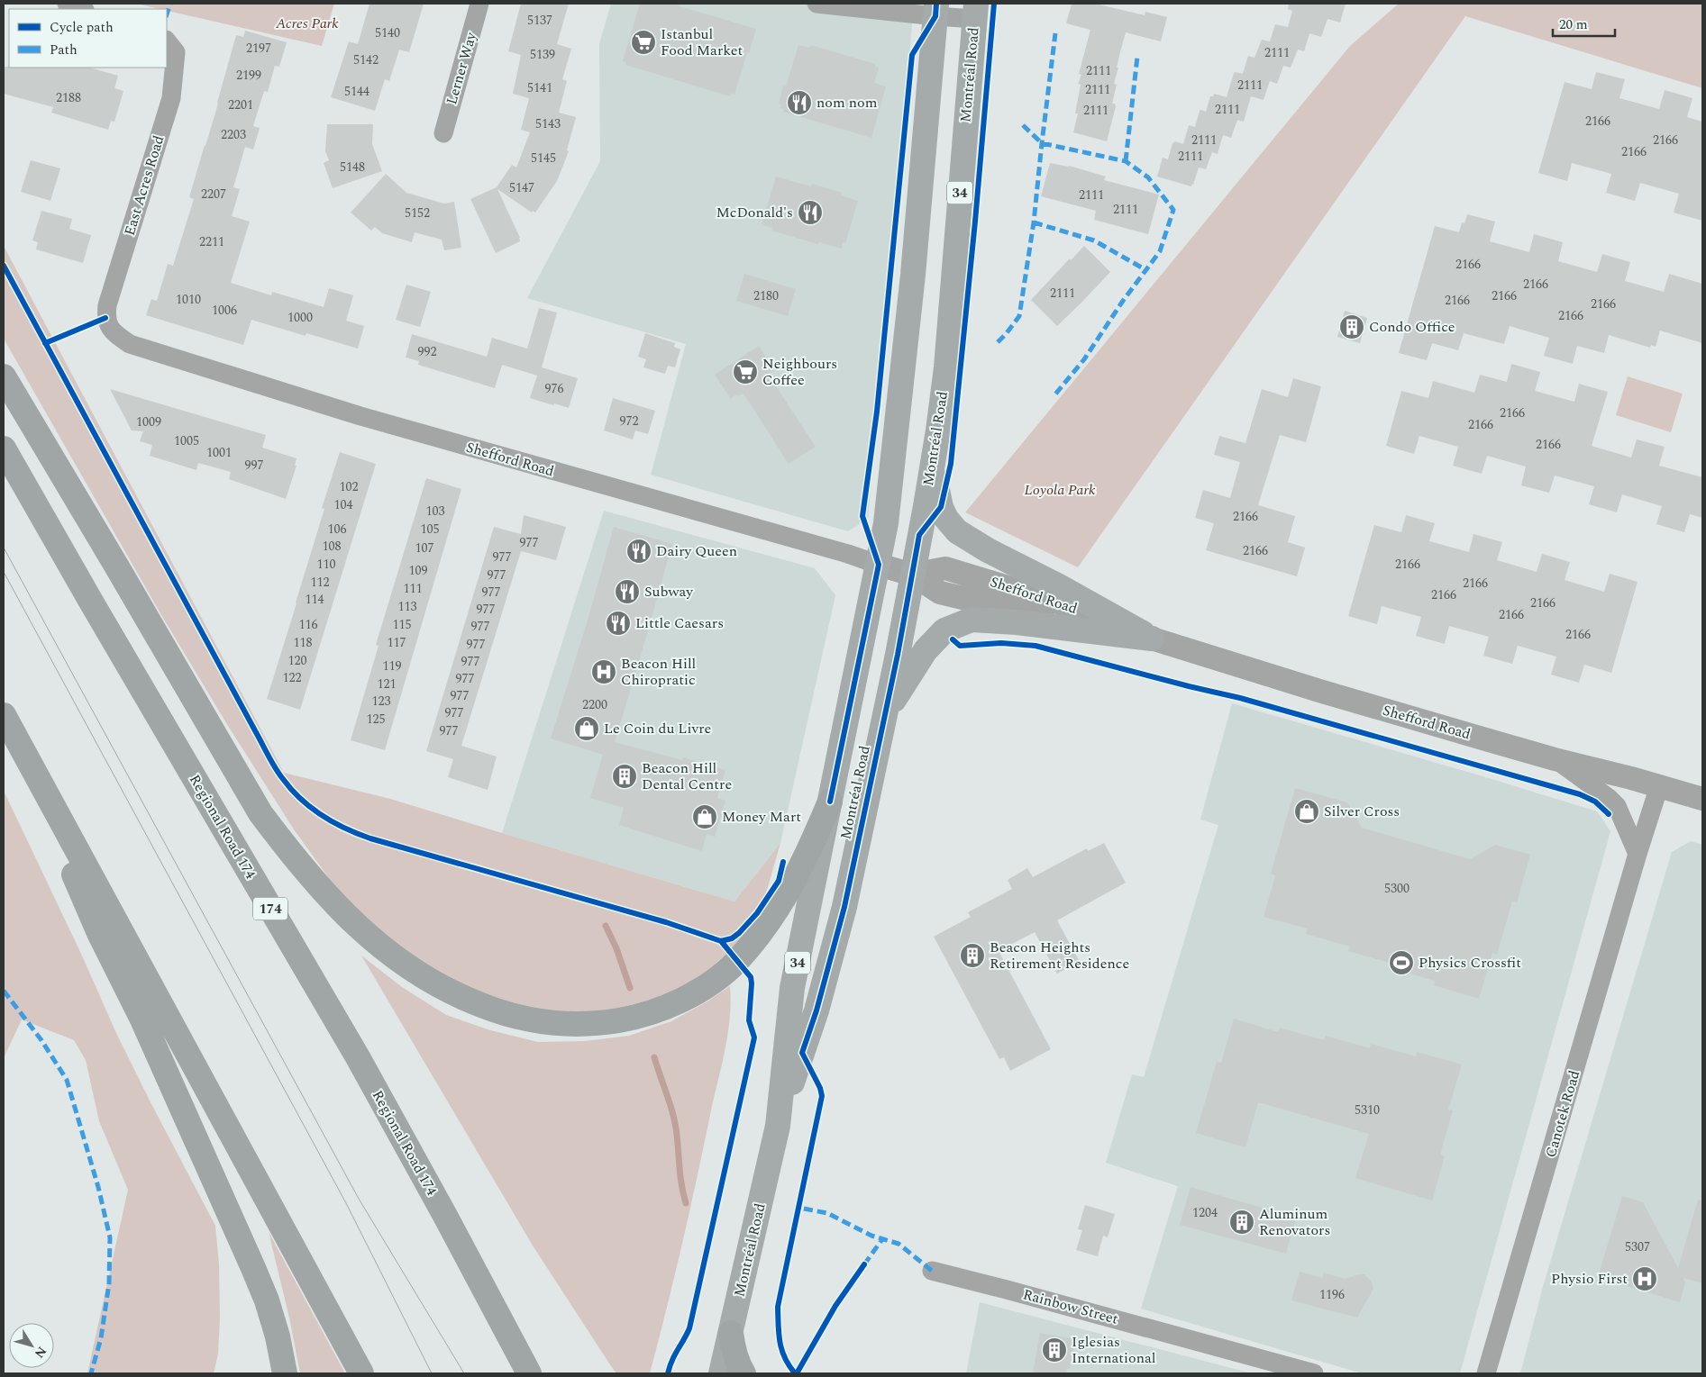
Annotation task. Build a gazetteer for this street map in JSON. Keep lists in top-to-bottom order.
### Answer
{
  "streets": {
    "highway": ["Regional Road 174", "174"],
    "main road": ["Montréal Road", "34"],
    "street": [
      "Lerner Way",
      "East Acres Road",
      "Shefford Road",
      "Canotek Road",
      "Rainbow Street"
    ]
  },
  "crossings": [
    ["Montréal Road", "Shefford Road"],
    ["East Acres Road", "Shefford Road"],
    ["Shefford Road", "Canotek Road"]
  ],
  "parks": ["Acres Park", "Loyola Park"],
  "places": {
    "supermarket": ["Istanbul Food Market", "Neighbours Coffee"],
    "restaurant": [
      "nom nom",
      "McDonald's",
      "Dairy Queen",
      "Subway",
      "Little Caesars"
    ],
    "building": [
      "Condo Office",
      "Beacon Hill Dental Centre",
      "Beacon Heights Retirement Residence",
      "Aluminum Renovators",
      "Iglesias International"
    ],
    "hospital": ["Beacon Hill Chiropratic", "Physio First"],
    "shop": ["Le Coin du Livre", "Silver Cross", "Money Mart"],
    "sports": ["Physics Crossfit"]
  },
  "house_numbers": [
    "5137",
    "5140",
    "2197",
    "2111",
    "5139",
    "5142",
    "2111",
    "2199",
    "2111",
    "5141",
    "2111",
    "5144",
    "2188",
    "2201",
    "2111",
    "2111",
    "2166",
    "5143",
    "2203",
    "2111",
    "2166",
    "2166",
    "2111",
    "5145",
    "5148",
    "5147",
    "2207",
    "2111",
    "2111",
    "5152",
    "2211",
    "2166",
    "2166",
    "2111",
    "2180",
    "2166",
    "1010",
    "2166",
    "2166",
    "1006",
    "2166",
    "1000",
    "992",
    "976",
    "2166",
    "972",
    "1009",
    "2166",
    "1005",
    "2166",
    "1001",
    "997",
    "102",
    "104",
    "103",
    "2166",
    "106",
    "105",
    "977",
    "108",
    "107",
    "2166",
    "977",
    "110",
    "2166",
    "109",
    "977",
    "112",
    "2166",
    "111",
    "977",
    "2166",
    "114",
    "2166",
    "113",
    "977",
    "2166",
    "116",
    "115",
    "977",
    "2166",
    "118",
    "117",
    "977",
    "120",
    "977",
    "119",
    "122",
    "977",
    "121",
    "977",
    "123",
    "2200",
    "977",
    "125",
    "977",
    "5300",
    "5310",
    "1204",
    "5307",
    "1196"
  ],
  "legend": ["Cycle path", "Path"],
  "scale_bar": "20 m",
  "north": "bottom right"
}
